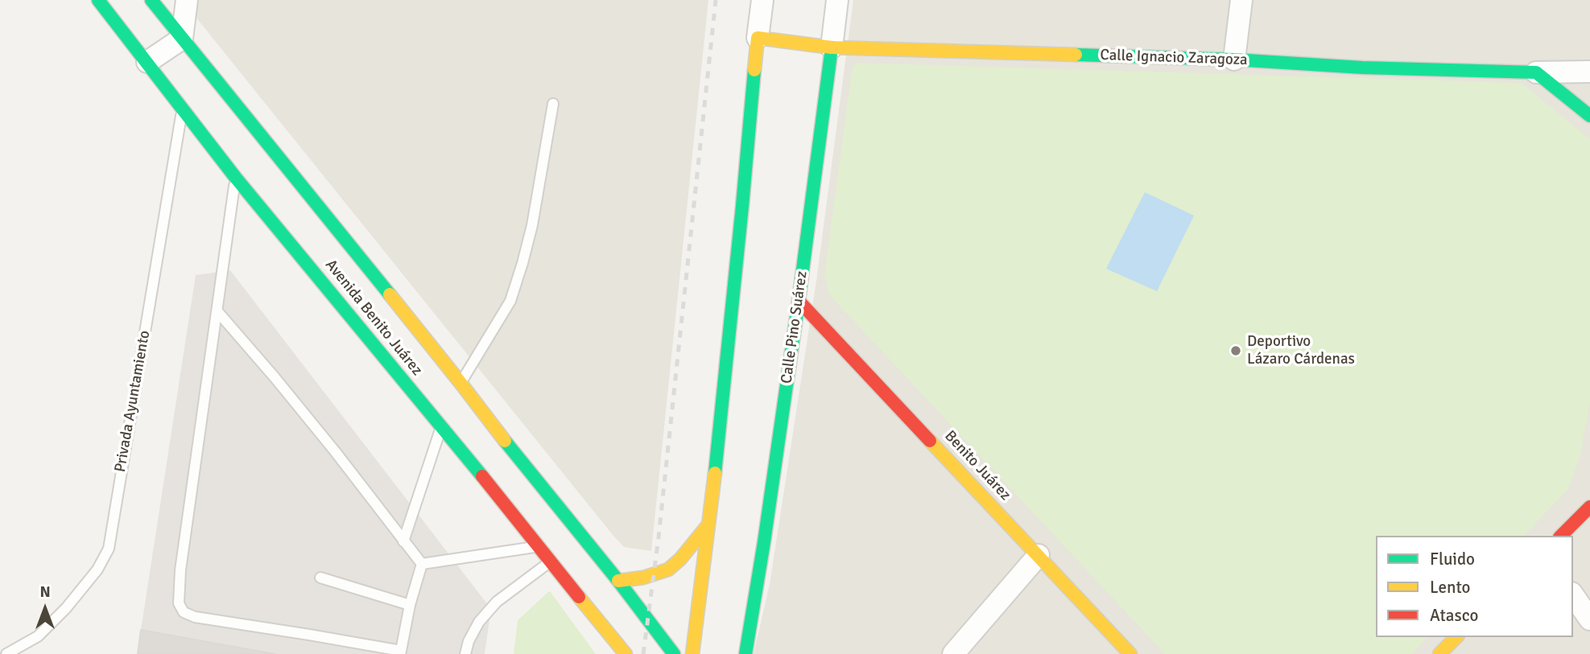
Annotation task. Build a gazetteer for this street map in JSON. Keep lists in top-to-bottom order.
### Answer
{
  "streets": {
    "main road": [
      "Calle Ignacio Zaragoza",
      "Avenida Benito Juárez",
      "Calle Pino Suárez",
      "Benito Juárez"
    ],
    "lane": ["Privada Ayuntamiento"]
  },
  "crossings": [
    ["Calle Ignacio Zaragoza", "Calle Pino Suárez"],
    ["Avenida Benito Juárez", "Privada Ayuntamiento"],
    ["Calle Pino Suárez", "Benito Juárez"]
  ],
  "places": ["Deportivo Lázaro Cárdenas"],
  "legend": ["Fluido", "Lento", "Atasco"],
  "north": "top"
}
